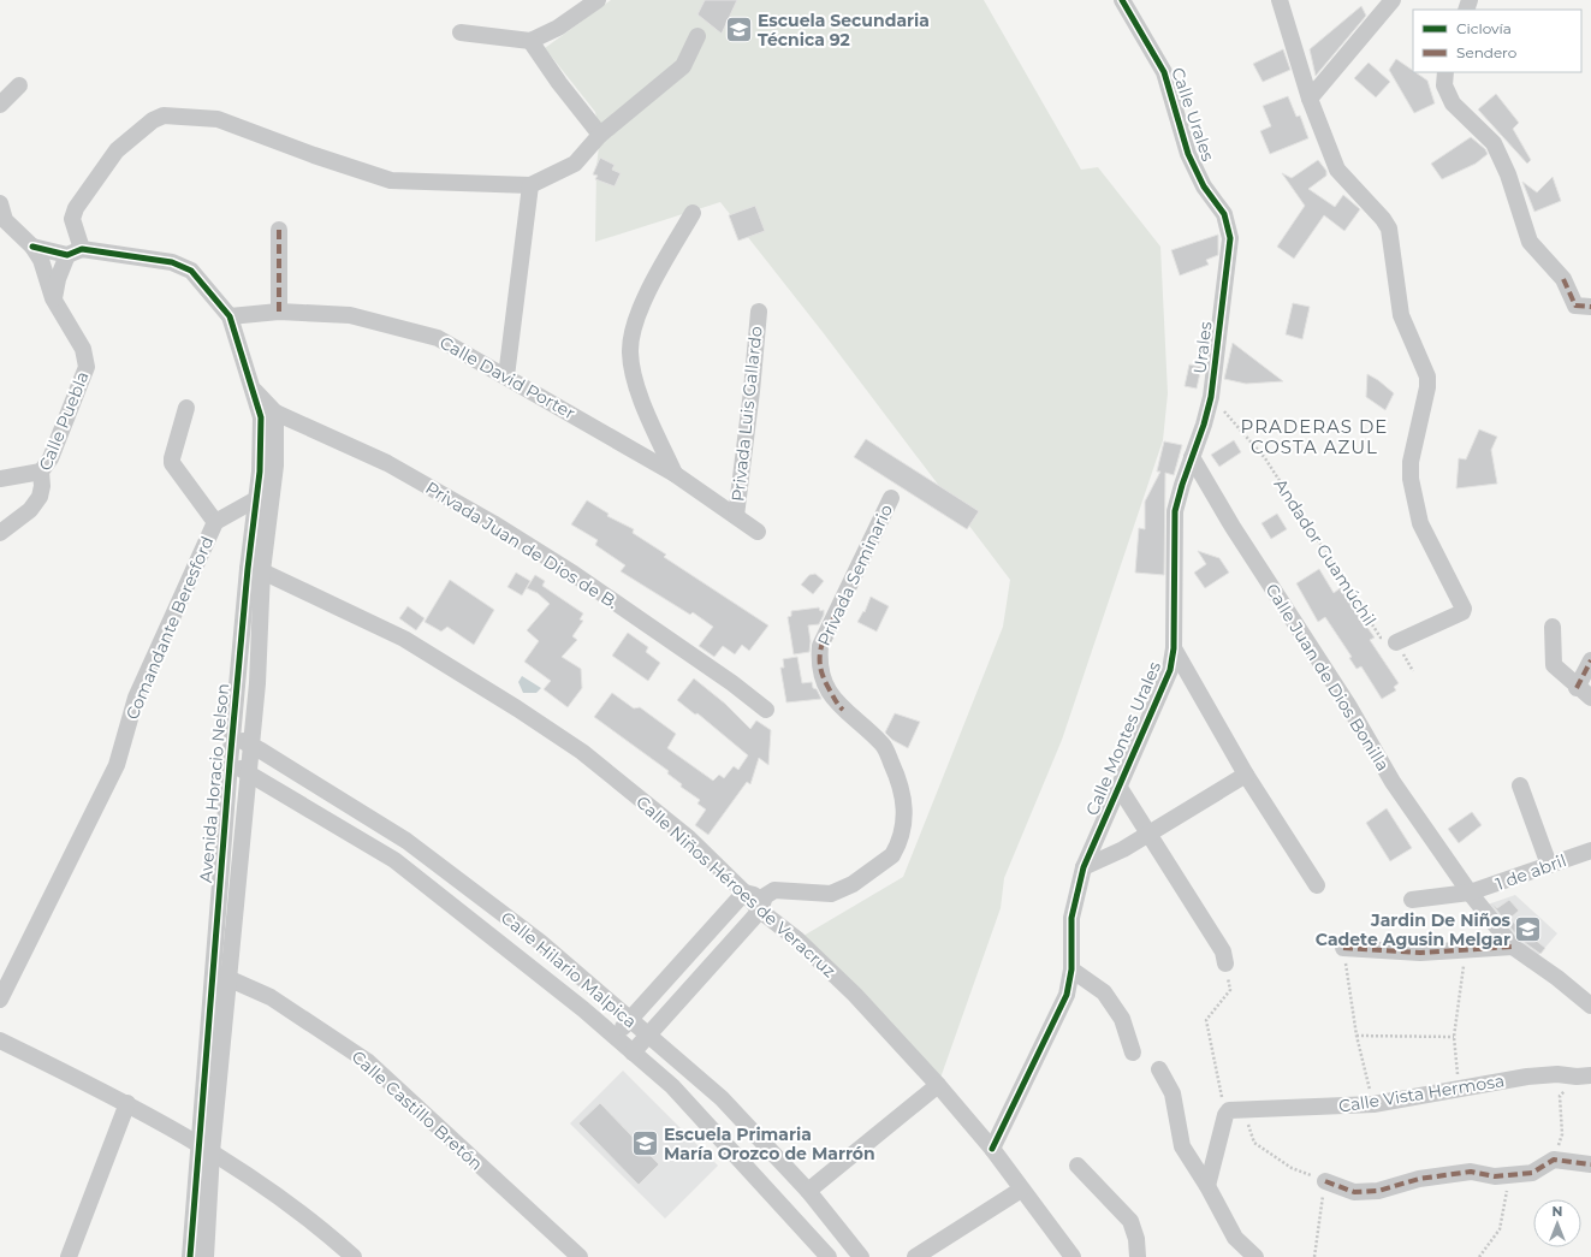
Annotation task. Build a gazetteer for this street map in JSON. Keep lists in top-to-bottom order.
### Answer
{
  "streets": {
    "street": [
      "Calle Urales",
      "Urales",
      "Calle David Porter",
      "Privada Luis Gallardo",
      "Calle Puebla",
      "Privada Juan de Dios de B.",
      "Privada Seminario",
      "Comandante Beresford",
      "Calle Juan de Dios Bonilla",
      "Calle Montes Urales",
      "Avenida Horacio Nelson",
      "1 de abril",
      "Calle Niños Héroes de Veracruz",
      "Calle Hilario Malpica",
      "Calle Vista Hermosa",
      "Calle Castillo Bretón"
    ],
    "path": ["Andador Guamúchil"]
  },
  "crossings": [
    ["Calle Urales", "Urales"],
    ["Urales", "Andador Guamúchil"],
    ["Urales", "Calle Juan de Dios Bonilla"],
    ["Urales", "Calle Montes Urales"],
    ["Calle David Porter", "Privada Luis Gallardo"],
    ["Privada Juan de Dios de B.", "Avenida Horacio Nelson"],
    ["Privada Seminario", "Calle Niños Héroes de Veracruz"],
    ["Comandante Beresford", "Avenida Horacio Nelson"],
    ["Calle Juan de Dios Bonilla", "Calle Montes Urales"],
    ["Calle Juan de Dios Bonilla", "1 de abril"],
    ["Calle Montes Urales", "Calle Niños Héroes de Veracruz"],
    ["Avenida Horacio Nelson", "Calle Niños Héroes de Veracruz"],
    ["Avenida Horacio Nelson", "Calle Hilario Malpica"],
    ["Avenida Horacio Nelson", "Calle Castillo Bretón"]
  ],
  "districts": ["PRADERAS DE COSTA AZUL"],
  "places": {
    "school or university": ["Escuela Secundaria Técnica 92", "Jardin De Niños Cadete Agusin Melgar", "Escuela Primaria María Orozco de Marrón"]
  },
  "legend": ["Ciclovía", "Sendero"],
  "north": "top"
}
